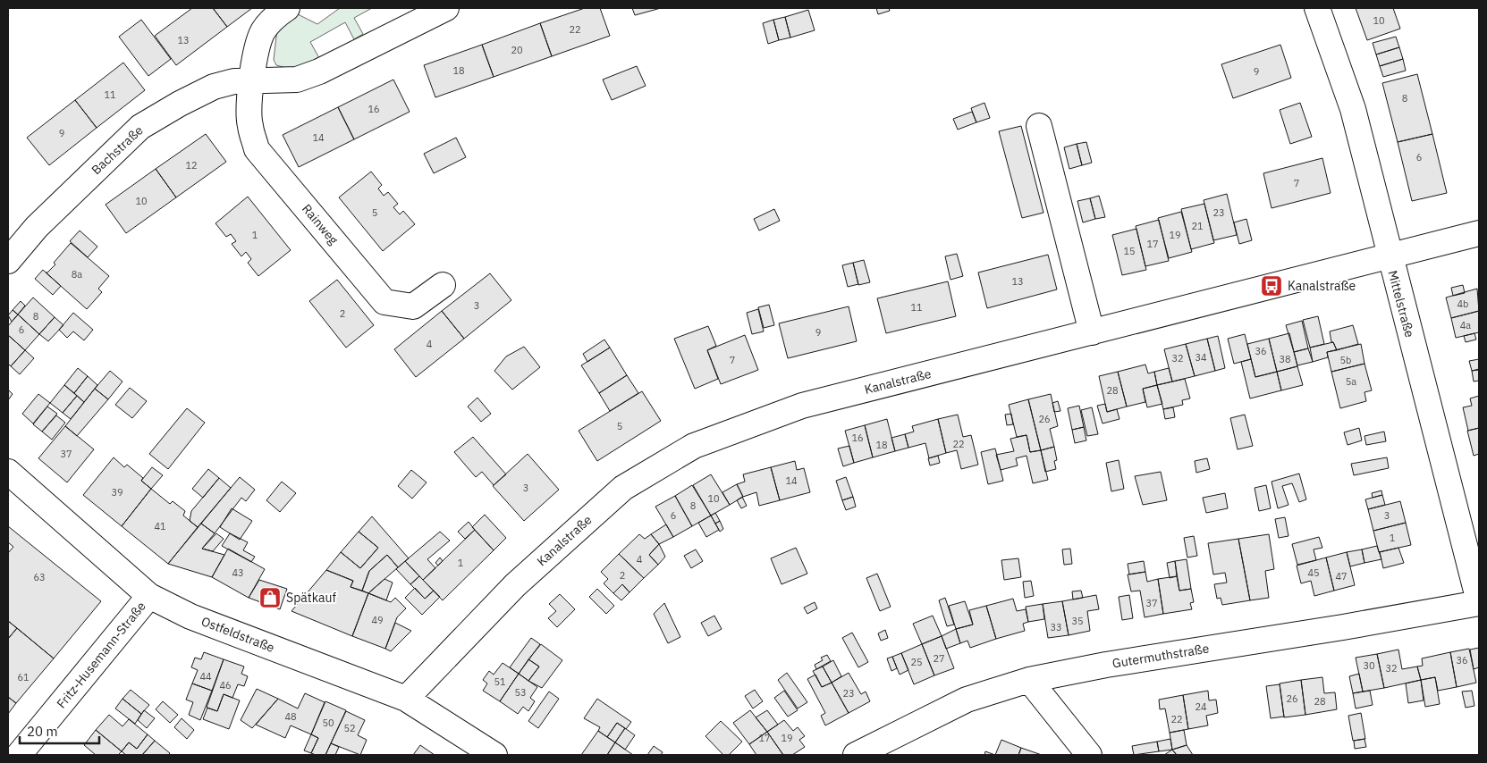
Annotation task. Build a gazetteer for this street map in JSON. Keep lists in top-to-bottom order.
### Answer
{
  "streets": {
    "street": [
      "Bachstraße",
      "Rainweg",
      "Mittelstraße",
      "Kanalstraße",
      "Ostfeldstraße",
      "Fritz-Husemann-Straße",
      "Gutermuthstraße"
    ]
  },
  "crossings": [
    ["Bachstraße", "Rainweg"],
    ["Mittelstraße", "Kanalstraße"],
    ["Mittelstraße", "Gutermuthstraße"],
    ["Kanalstraße", "Ostfeldstraße"],
    ["Ostfeldstraße", "Fritz-Husemann-Straße"]
  ],
  "places": {
    "bus stop": ["Kanalstraße"],
    "shop": ["Spätkauf"]
  },
  "house_numbers": [
    "10",
    "22",
    "13",
    "20",
    "18",
    "9",
    "11",
    "8",
    "16",
    "9",
    "14",
    "6",
    "12",
    "7",
    "10",
    "5",
    "23",
    "21",
    "1",
    "19",
    "17",
    "15",
    "8a",
    "13",
    "4b",
    "3",
    "11",
    "2",
    "8",
    "4a",
    "6",
    "9",
    "4",
    "36",
    "34",
    "32",
    "38",
    "7",
    "5b",
    "5a",
    "28",
    "26",
    "5",
    "16",
    "22",
    "18",
    "37",
    "14",
    "3",
    "39",
    "10",
    "8",
    "6",
    "3",
    "41",
    "1",
    "4",
    "1",
    "43",
    "45",
    "2",
    "47",
    "63",
    "37",
    "49",
    "35",
    "33",
    "27",
    "36",
    "25",
    "30",
    "32",
    "44",
    "61",
    "51",
    "46",
    "53",
    "23",
    "26",
    "28",
    "24",
    "48",
    "22",
    "50",
    "52",
    "17",
    "19"
  ],
  "scale_bar": "20 m"
}
